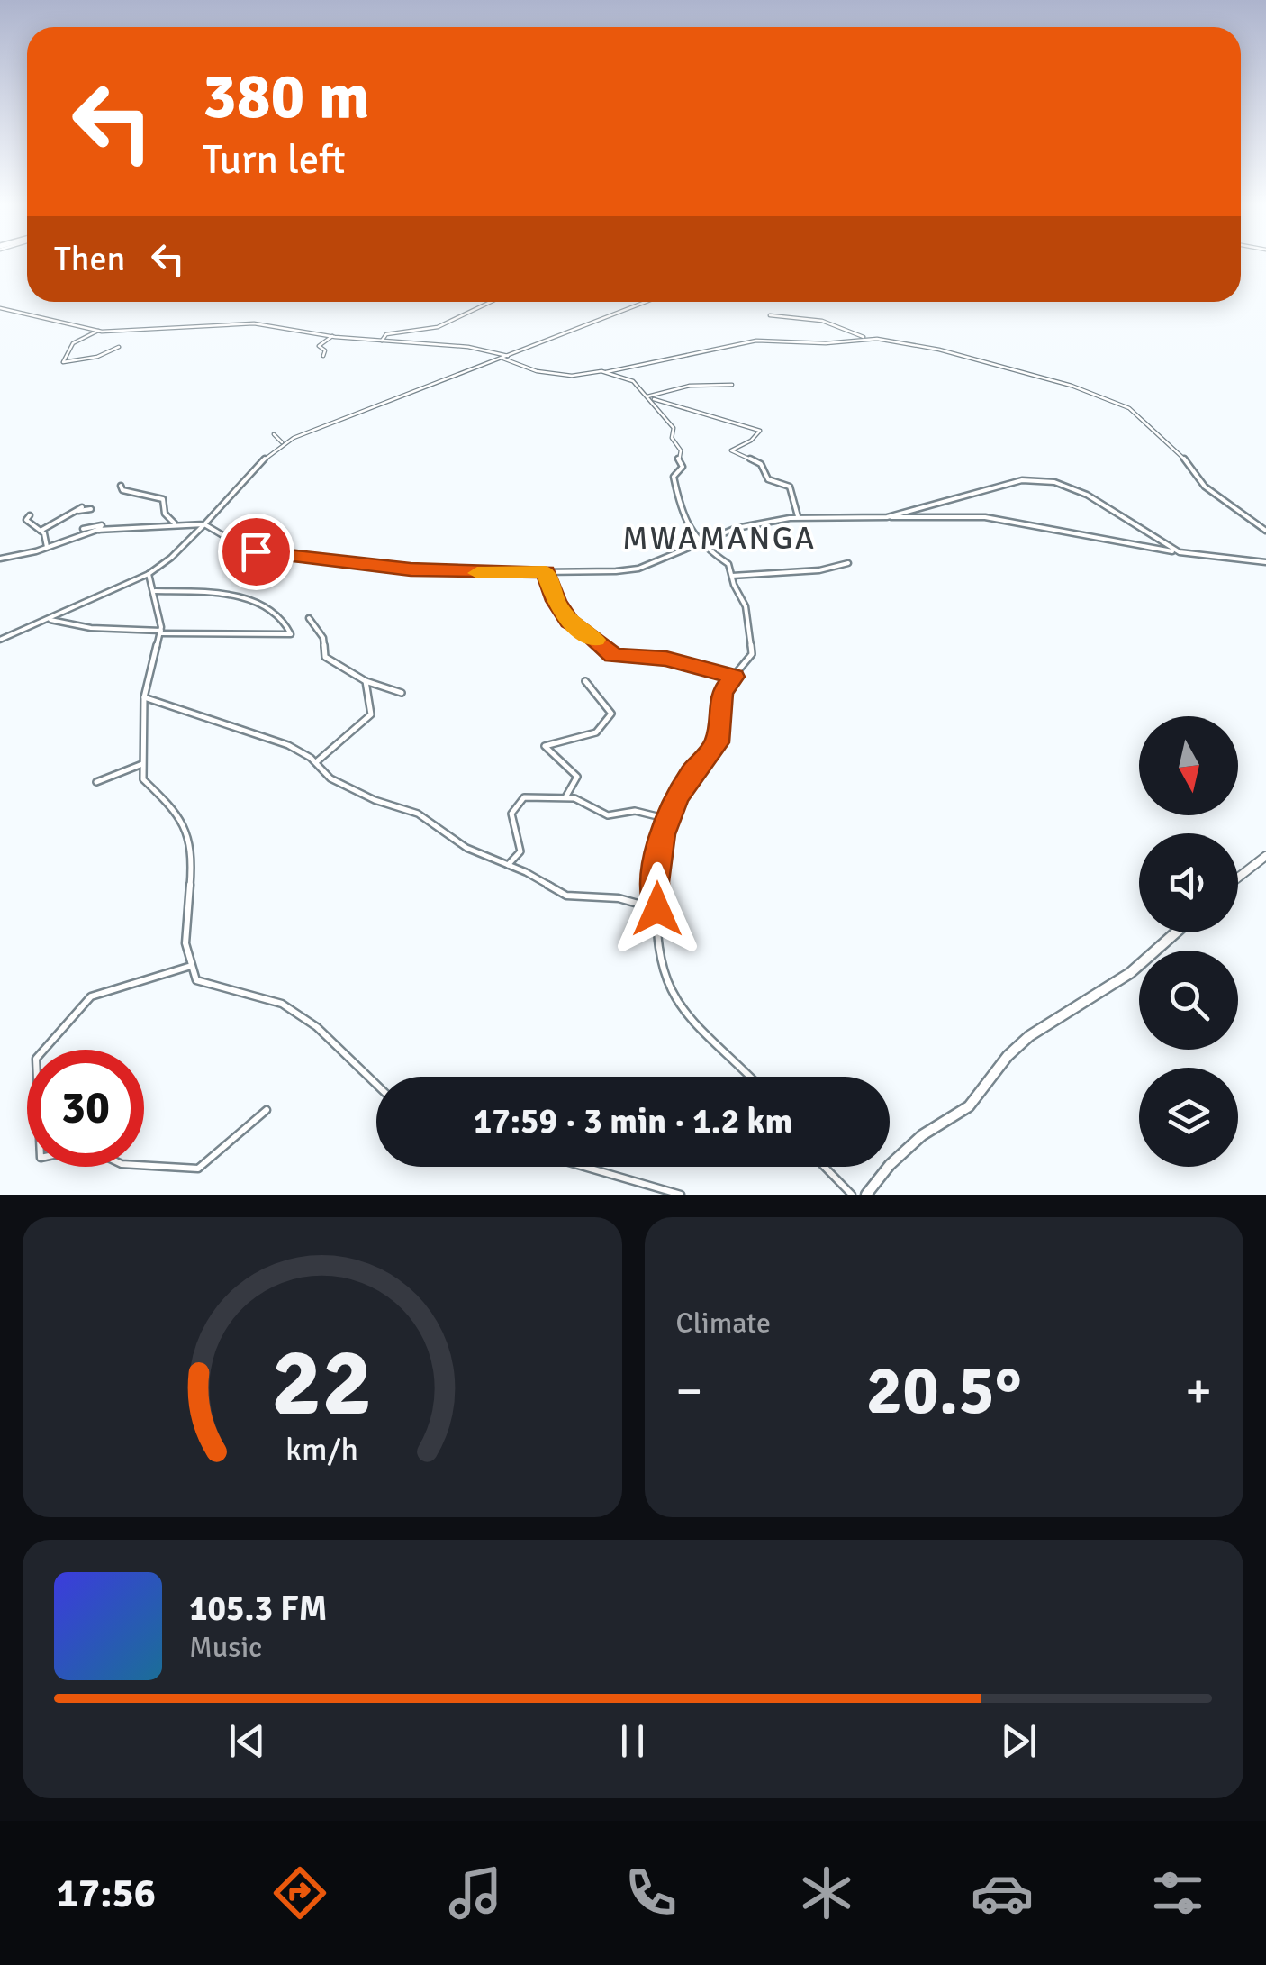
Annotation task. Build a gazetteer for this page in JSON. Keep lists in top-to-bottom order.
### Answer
{
  "districts": ["MWAMANGA"],
  "north": "bottom",
  "page": {
    "turn": ["380 m", "Turn left"],
    "then": "Then",
    "limit": "30",
    "trip": "17:59 · 3 min · 1.2 km",
    "tile": "Climate",
    "heat": ["−", "20.5°", "+"],
    "song": ["105.3 FM", "Music"],
    "tabs": "17:56",
    "gauge": ["22", "km/h"]
  }
}
